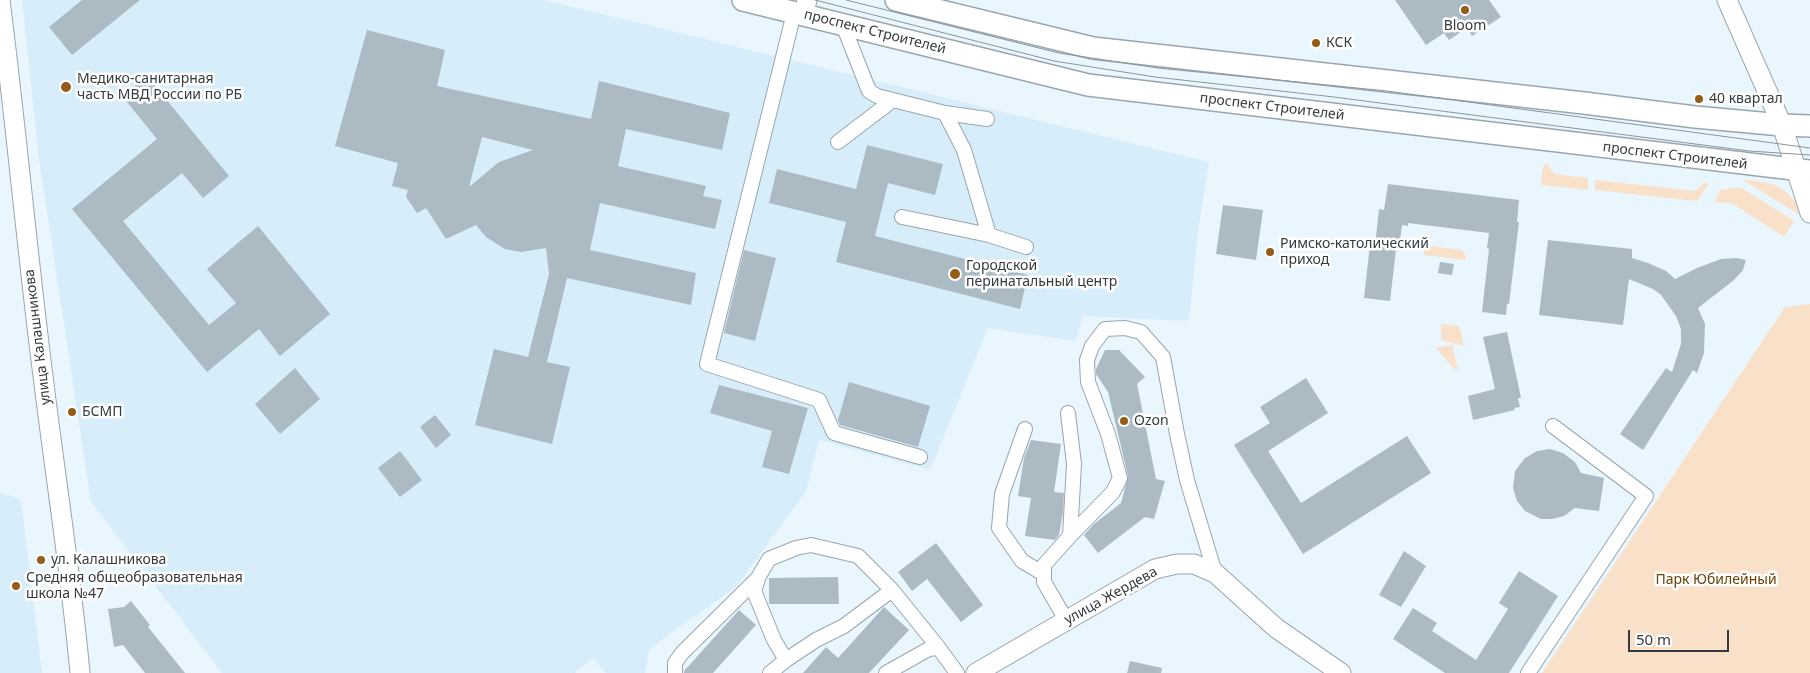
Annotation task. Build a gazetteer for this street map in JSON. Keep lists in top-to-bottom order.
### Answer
{
  "streets": {
    "main road": ["проспект Строителей", "улица Калашникова", "улица Жердева"]
  },
  "parks": ["Парк Юбилейный"],
  "places": [
    "Bloom",
    "КСК",
    "Медико-санитарная часть МВД России по РБ",
    "40 квартал",
    "Римско-католический приход",
    "Городской перинатальный центр",
    "БСМП",
    "Ozon",
    "ул. Калашникова",
    "Средняя общеобразовательная школа №47"
  ],
  "scale_bar": "50 m"
}
